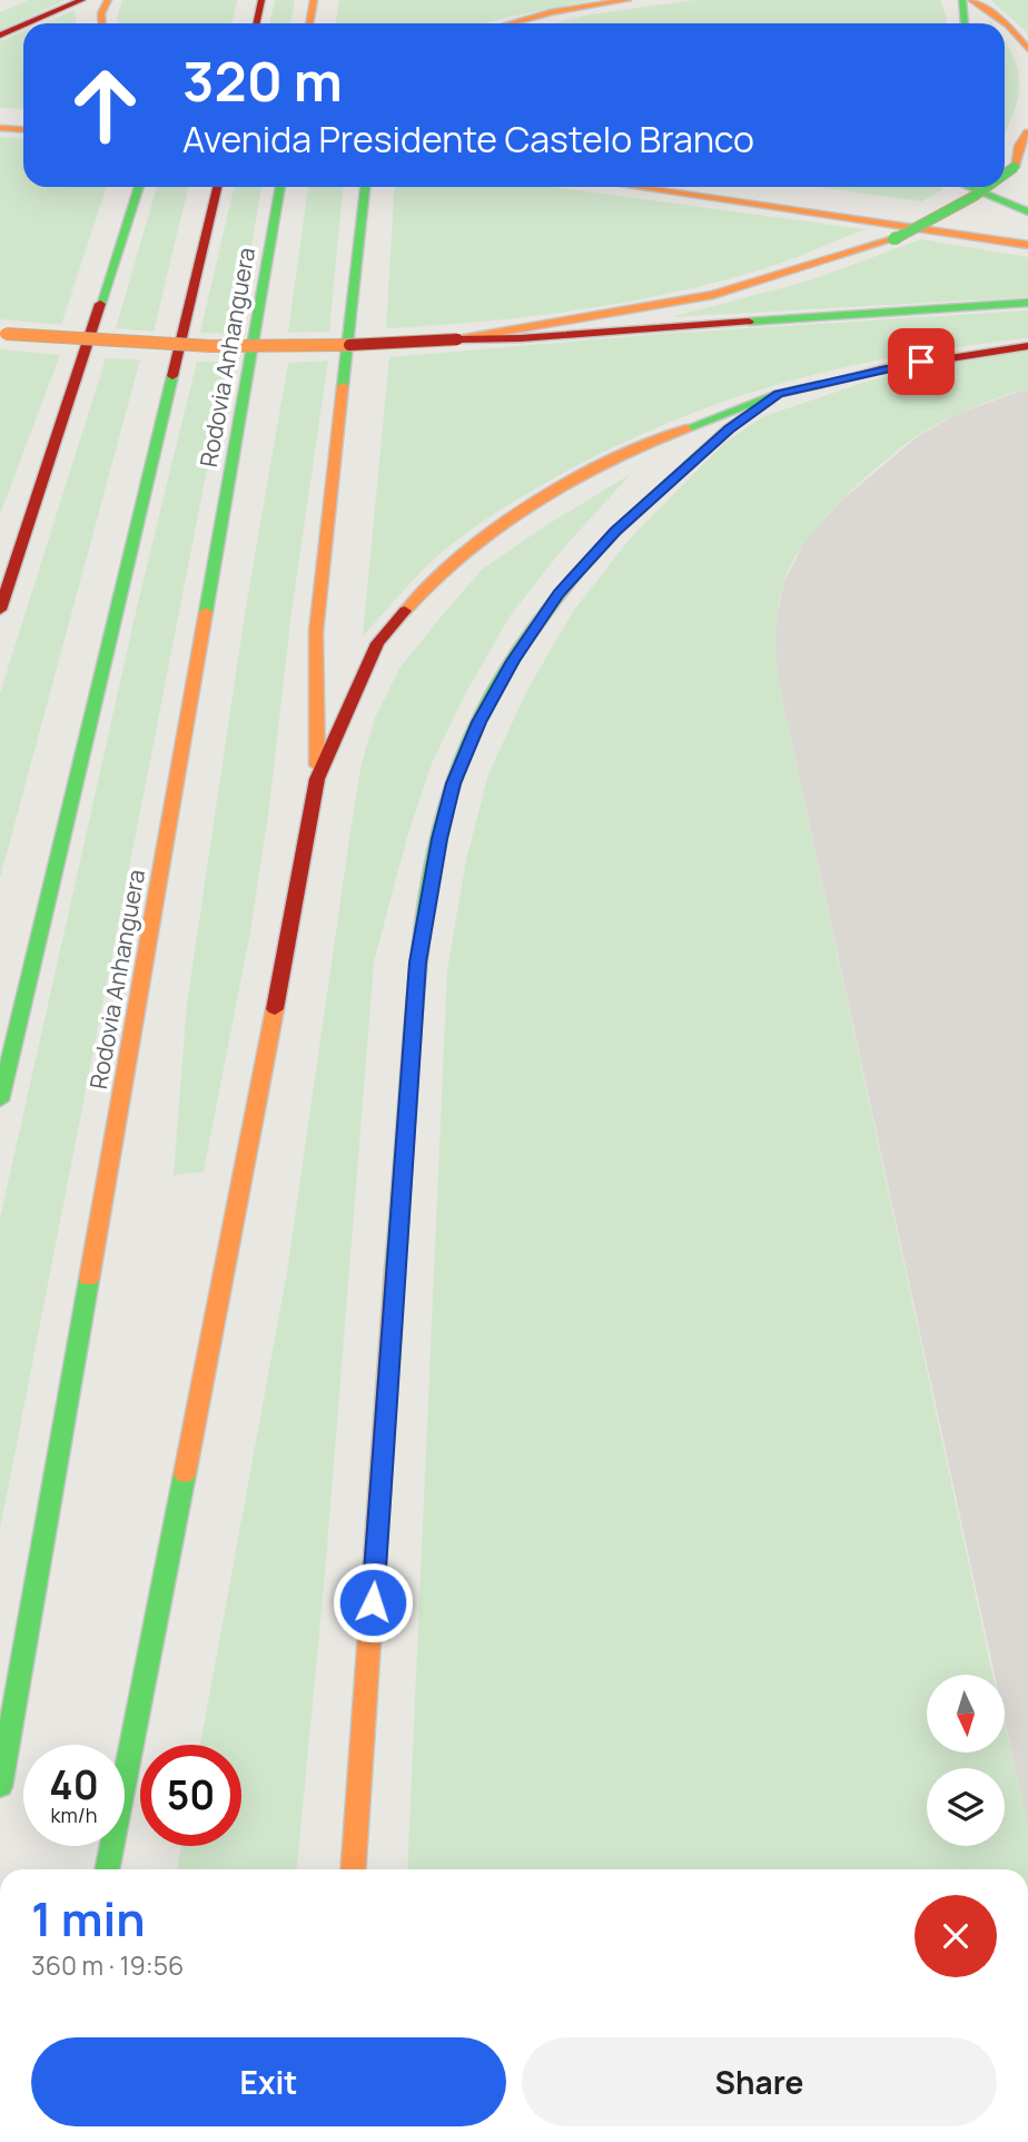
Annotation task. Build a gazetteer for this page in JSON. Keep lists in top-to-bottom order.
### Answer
{
  "streets": {
    "main road": ["Rodovia Anhanguera"]
  },
  "north": "bottom",
  "page": {
    "turn": ["320 m", "Avenida Presidente Castelo Branco"],
    "speed": "40 km/h",
    "limit": "50",
    "heading": ["1 min", "360 m · 19:56"],
    "buttons": ["Exit", "Share"]
  }
}
